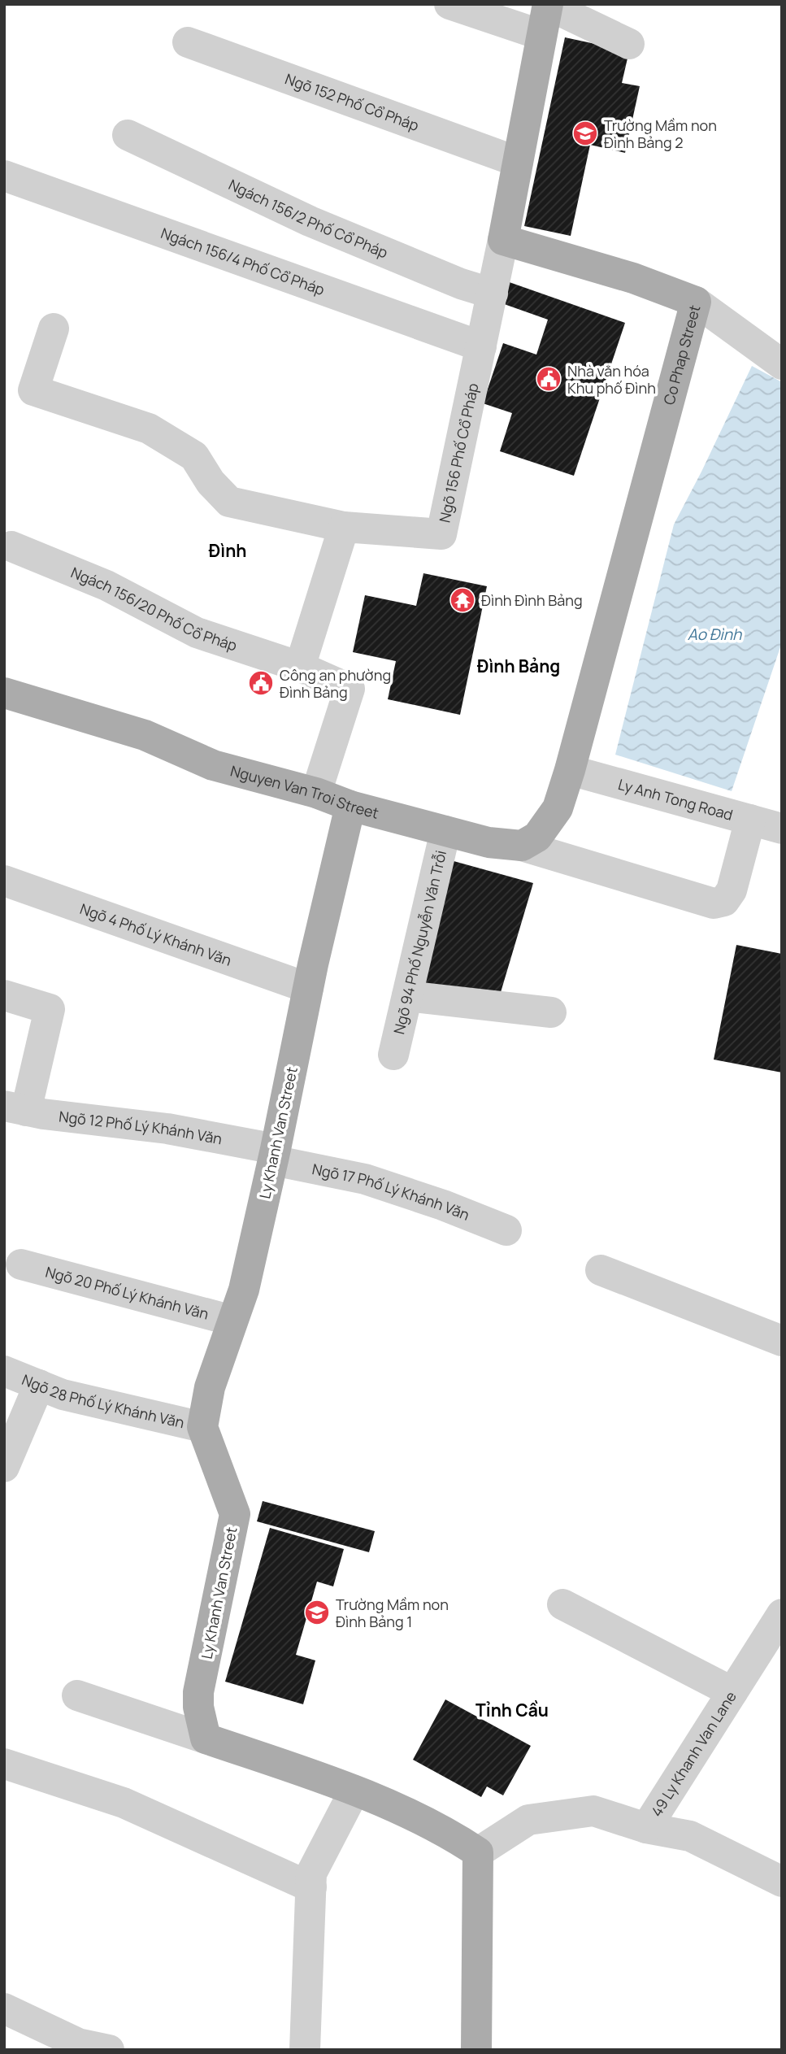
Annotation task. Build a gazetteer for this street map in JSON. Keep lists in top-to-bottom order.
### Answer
{
  "streets": {
    "main road": ["Co Phap Street", "Nguyen Van Troi Street", "Ly Khanh Van Street"],
    "street": [
      "Ngõ 152 Phố Cổ Pháp",
      "Ngách 156/2 Phố Cổ Pháp",
      "Ngách 156/4 Phố Cổ Pháp",
      "Ngõ 156 Phố Cổ Pháp",
      "Ngách 156/20 Phố Cổ Pháp",
      "Ly Anh Tong Road",
      "Ngõ 4 Phố Lý Khánh Văn",
      "Ngõ 94 Phố Nguyễn Văn Trỗi",
      "Ngõ 12 Phố Lý Khánh Văn",
      "Ngõ 17 Phố Lý Khánh Văn",
      "Ngõ 20 Phố Lý Khánh Văn",
      "Ngõ 28 Phố Lý Khánh Văn",
      "49 Ly Khanh Van Lane"
    ]
  },
  "crossings": [
    ["Ngách 156/2 Phố Cổ Pháp", "Ngõ 156 Phố Cổ Pháp"],
    ["Ngách 156/4 Phố Cổ Pháp", "Ngõ 156 Phố Cổ Pháp"],
    ["Co Phap Street", "Ngõ 156 Phố Cổ Pháp"],
    ["Co Phap Street", "Ly Anh Tong Road"],
    ["Nguyen Van Troi Street", "Ngõ 94 Phố Nguyễn Văn Trỗi"],
    ["Nguyen Van Troi Street", "Ly Khanh Van Street"],
    ["Ngõ 4 Phố Lý Khánh Văn", "Ly Khanh Van Street"],
    ["Ngõ 12 Phố Lý Khánh Văn", "Ly Khanh Van Street"],
    ["Ngõ 12 Phố Lý Khánh Văn", "Ngõ 17 Phố Lý Khánh Văn"],
    ["Ly Khanh Van Street", "Ngõ 17 Phố Lý Khánh Văn"],
    ["Ly Khanh Van Street", "Ngõ 20 Phố Lý Khánh Văn"],
    ["Ly Khanh Van Street", "Ngõ 28 Phố Lý Khánh Văn"]
  ],
  "districts": ["Đình", "Đình Bảng", "Tỉnh Cầu"],
  "water": ["Ao Đình"],
  "places": {
    "school or university": ["Trường Mầm non Đình Bảng 2", "Trường Mầm non Đình Bảng 1"],
    "public building": ["Nhà văn hóa Khu phố Đình", "Công an phường Đình Bảng"],
    "temple": ["Đình Đình Bảng"]
  }
}
